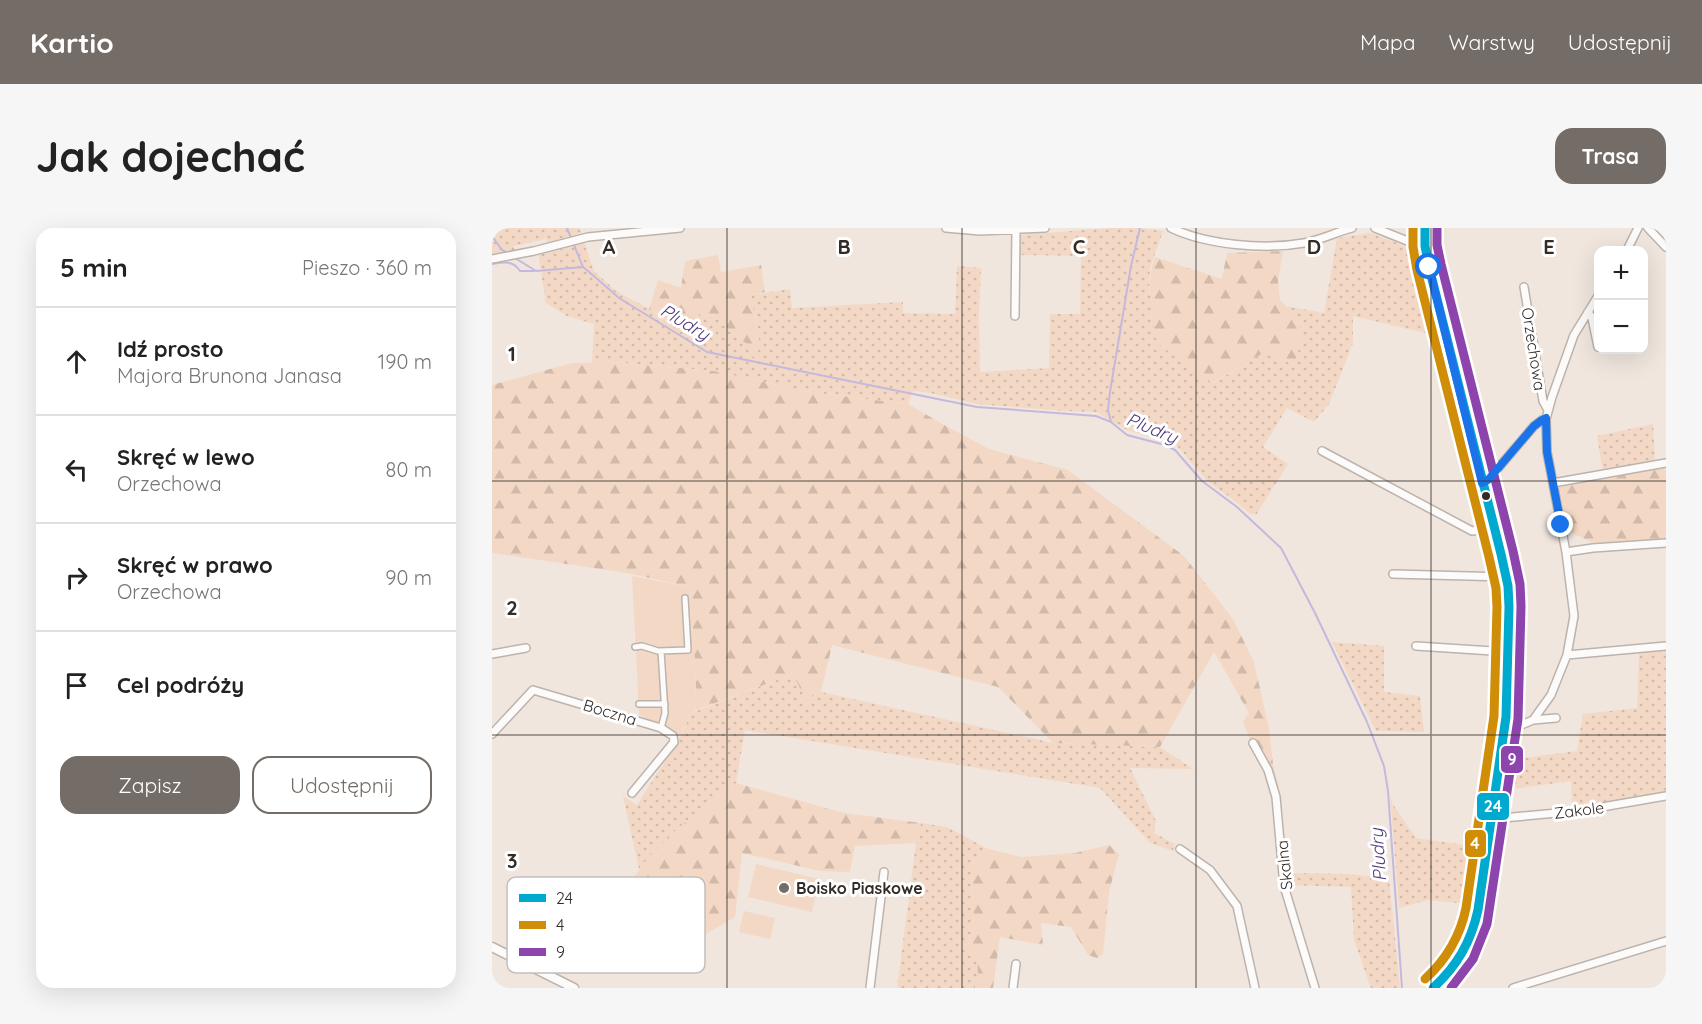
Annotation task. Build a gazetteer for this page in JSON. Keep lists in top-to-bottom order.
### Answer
{
  "streets": {
    "street": [
      "Orzechowa",
      "Boczna",
      "Zakole",
      "Skalna"
    ]
  },
  "water": ["Pludry"],
  "places": ["Boisko Piaskowe"],
  "lines": ["transit line 24", "transit line 4", "transit line 9"],
  "legend": ["24", "4", "9"],
  "page": {
    "header": "Kartio",
    "nav": ["Mapa", "Warstwy", "Udostępnij"],
    "buttons": [
      "Trasa",
      ["Zapisz", "Udostępnij"]
    ],
    "title": "Jak dojechać",
    "heading": ["5 min", "Pieszo · 360 m"],
    "map_buttons": ["+", "−"],
    "list": [
      ["Idź prosto", "Majora Brunona Janasa", "190 m"],
      ["Skręć w lewo", "Orzechowa", "80 m"],
      ["Skręć w prawo", "Orzechowa", "90 m"],
      "Cel podróży"
    ]
  },
  "grid": {
    "columns": [
      "A",
      "B",
      "C",
      "D",
      "E"
    ],
    "rows": ["1", "2", "3"]
  }
}
